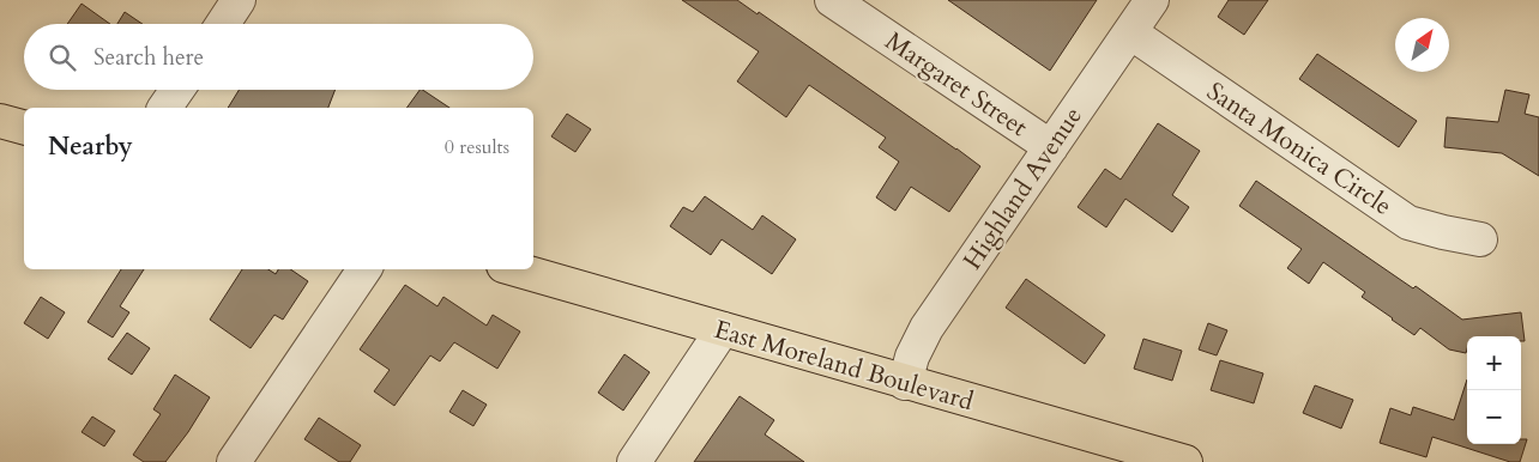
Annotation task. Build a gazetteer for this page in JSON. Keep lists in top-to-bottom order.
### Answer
{
  "streets": {
    "main road": ["East Moreland Boulevard"],
    "street": ["Margaret Street", "Santa Monica Circle", "Highland Avenue"]
  },
  "crossings": [
    ["Margaret Street", "Highland Avenue"],
    ["Santa Monica Circle", "Highland Avenue"],
    ["Highland Avenue", "East Moreland Boulevard"]
  ],
  "north": "top right",
  "page": {
    "search": "Search here",
    "heading": ["Nearby", "0 results"],
    "map_buttons": ["+", "−"]
  }
}
